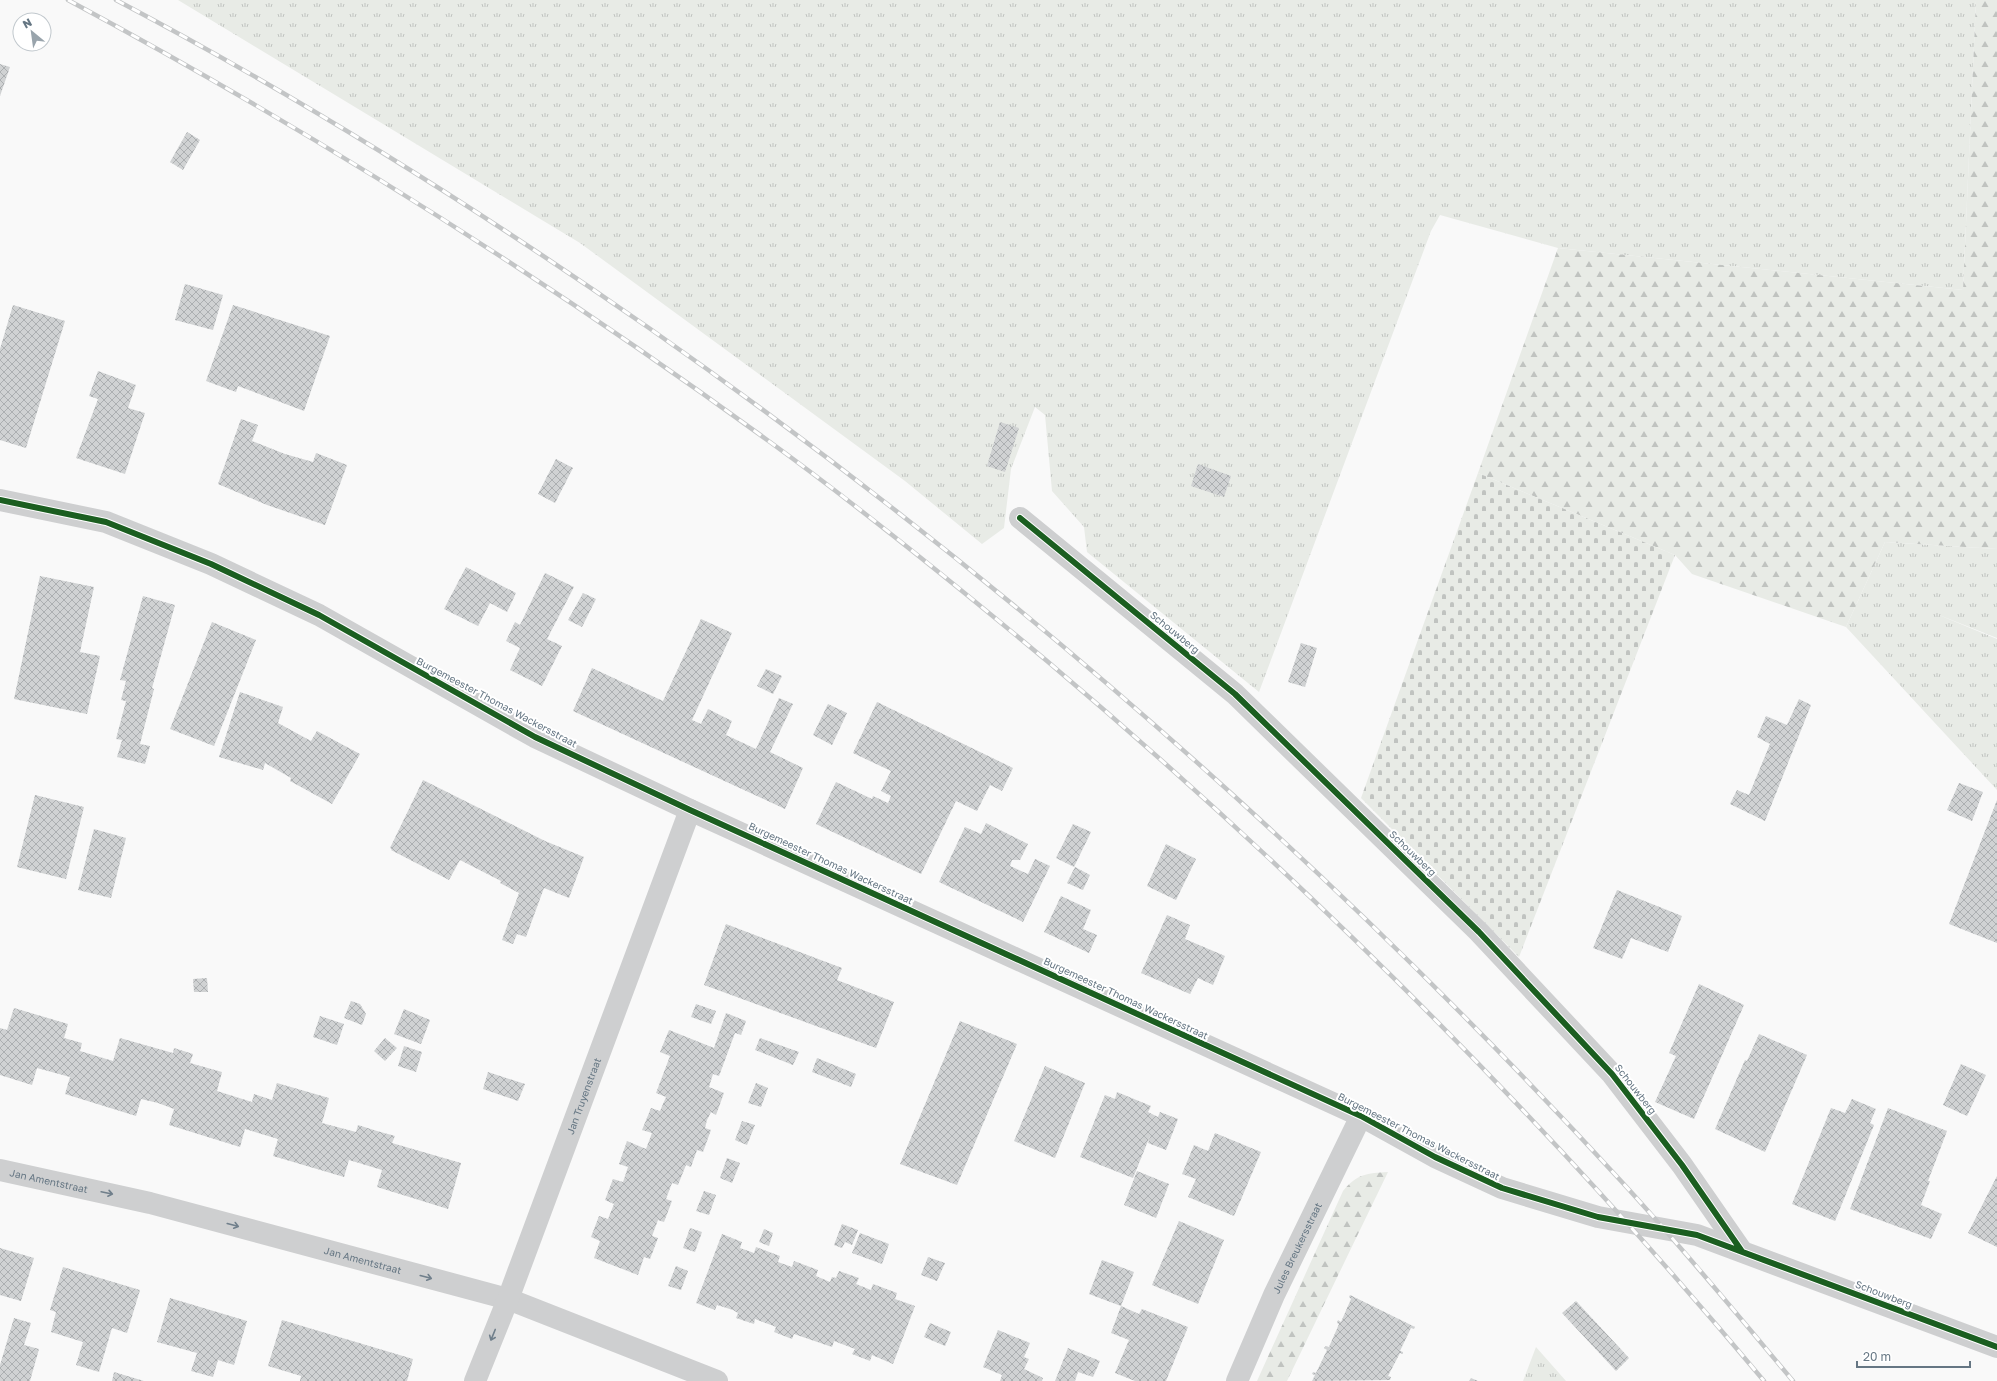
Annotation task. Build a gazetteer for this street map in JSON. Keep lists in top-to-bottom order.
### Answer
{
  "streets": {
    "street": [
      "Schouwberg",
      "Burgemeester Thomas Wackersstraat",
      "Jan Truyenstraat",
      "Jan Amentstraat",
      "Jules Breukersstraat"
    ]
  },
  "crossings": [
    ["Schouwberg", "Burgemeester Thomas Wackersstraat"],
    ["Burgemeester Thomas Wackersstraat", "Jan Truyenstraat"],
    ["Burgemeester Thomas Wackersstraat", "Jules Breukersstraat"],
    ["Jan Truyenstraat", "Jan Amentstraat"]
  ],
  "one_way": ["Jan Amentstraat"],
  "scale_bar": "20 m",
  "north": "top left"
}
